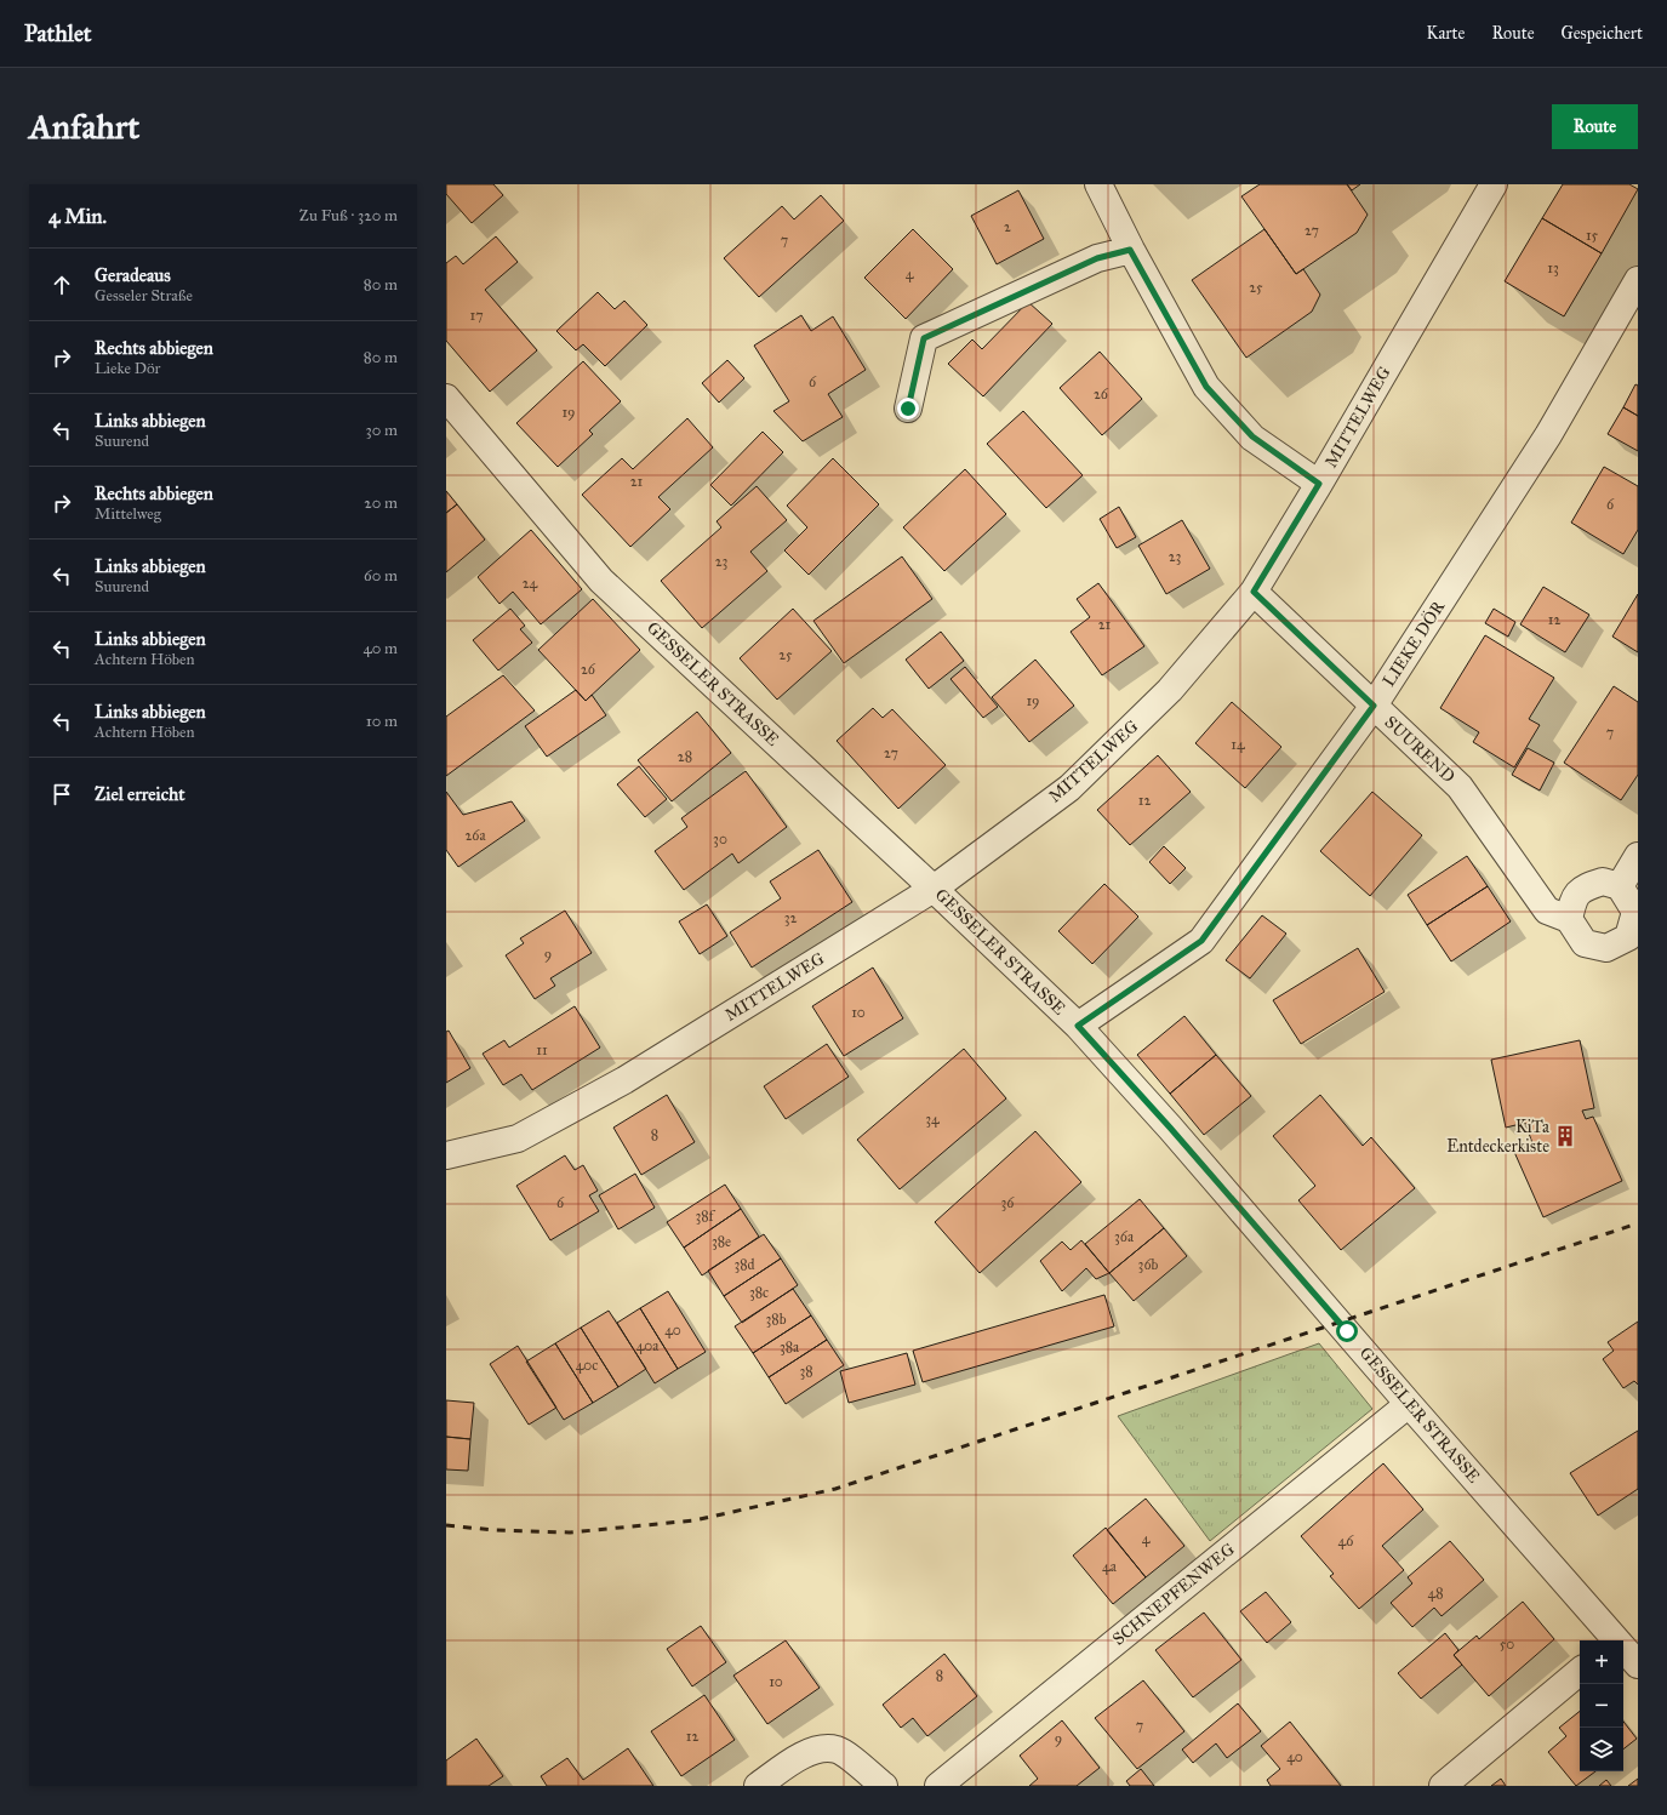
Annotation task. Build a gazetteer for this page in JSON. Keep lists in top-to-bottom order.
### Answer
{
  "streets": {
    "street": [
      "MITTELWEG",
      "LIEKE DÖR",
      "GESSELER STRASSE",
      "SUUREND",
      "SCHNEPFENWEG"
    ]
  },
  "crossings": [
    ["MITTELWEG", "GESSELER STRASSE"],
    ["MITTELWEG", "SUUREND"],
    ["LIEKE DÖR", "GESSELER STRASSE"],
    ["LIEKE DÖR", "SUUREND"],
    ["GESSELER STRASSE", "SCHNEPFENWEG"]
  ],
  "places": {
    "building": ["KiTa Entdeckerkiste"]
  },
  "house_numbers": [
    "2",
    "27",
    "15",
    "7",
    "13",
    "4",
    "25",
    "17",
    "6",
    "26",
    "19",
    "21",
    "6",
    "23",
    "23",
    "24",
    "12",
    "21",
    "25",
    "26",
    "19",
    "7",
    "14",
    "27",
    "28",
    "12",
    "26a",
    "30",
    "32",
    "9",
    "10",
    "11",
    "34",
    "8",
    "6",
    "36",
    "38f",
    "36a",
    "38e",
    "38d",
    "36b",
    "38c",
    "38b",
    "40",
    "40a",
    "38a",
    "40c",
    "38",
    "4",
    "46",
    "4a",
    "48",
    "50",
    "8",
    "10",
    "7",
    "12",
    "9",
    "40"
  ],
  "page": {
    "header": "Pathlet",
    "nav": ["Karte", "Route", "Gespeichert"],
    "buttons": "Route",
    "title": "Anfahrt",
    "heading": ["4 Min.", "Zu Fuß · 320 m"],
    "list": [
      ["Geradeaus", "Gesseler Straße", "80 m"],
      ["Rechts abbiegen", "Lieke Dör", "80 m"],
      ["Links abbiegen", "Suurend", "30 m"],
      ["Rechts abbiegen", "Mittelweg", "20 m"],
      ["Links abbiegen", "Suurend", "60 m"],
      ["Links abbiegen", "Achtern Höben", "40 m"],
      ["Links abbiegen", "Achtern Höben", "10 m"],
      "Ziel erreicht"
    ],
    "map_buttons": ["+", "−"]
  }
}
